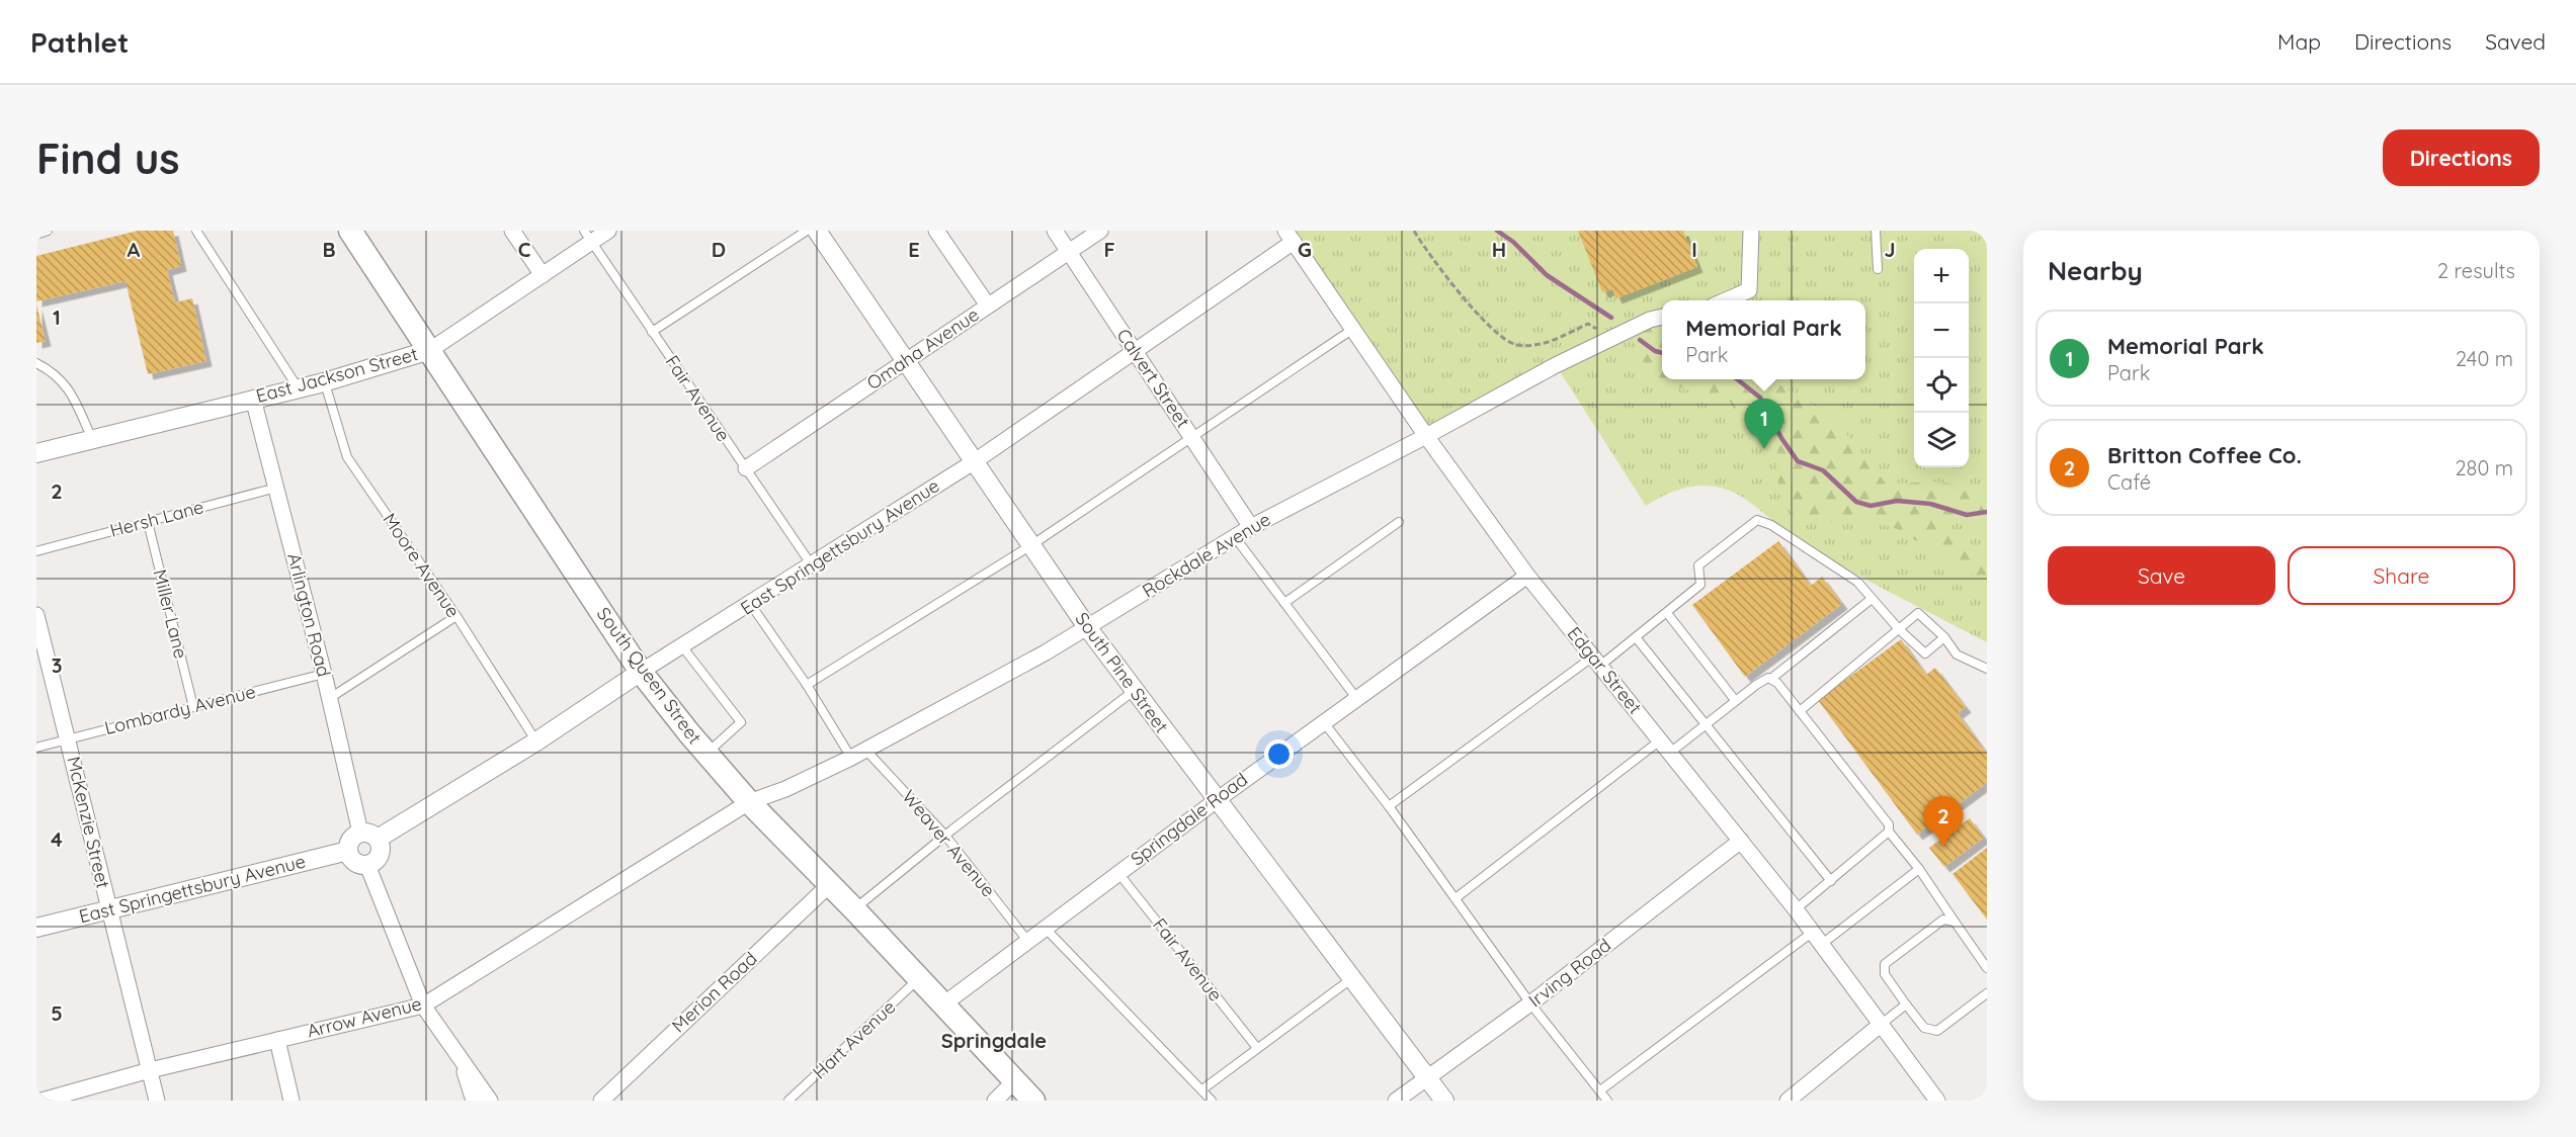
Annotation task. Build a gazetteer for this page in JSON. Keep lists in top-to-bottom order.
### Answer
{
  "streets": {
    "main road": ["South Queen Street"],
    "street": [
      "Omaha Avenue",
      "East Jackson Street",
      "Calvert Street",
      "East Springettsbury Avenue",
      "Rockdale Avenue",
      "Arlington Road",
      "Edgar Street",
      "South Pine Street",
      "Springdale Road",
      "McKenzie Street",
      "Irving Road",
      "Merion Road",
      "Arrow Avenue"
    ],
    "lane": [
      "Fair Avenue",
      "Hersh Lane",
      "Moore Avenue",
      "Miller Lane",
      "Lombardy Avenue",
      "Weaver Avenue",
      "Hart Avenue"
    ]
  },
  "crossings": [
    ["Omaha Avenue", "Calvert Street"],
    ["Omaha Avenue", "Fair Avenue"],
    ["Omaha Avenue", "South Pine Street"],
    ["East Jackson Street", "Fair Avenue"],
    ["East Jackson Street", "Moore Avenue"],
    ["East Jackson Street", "Arlington Road"],
    ["East Jackson Street", "South Queen Street"],
    ["Calvert Street", "East Springettsbury Avenue"],
    ["Calvert Street", "Rockdale Avenue"],
    ["Fair Avenue", "East Springettsbury Avenue"],
    ["Fair Avenue", "Springdale Road"],
    ["Hersh Lane", "Miller Lane"],
    ["Hersh Lane", "Arlington Road"],
    ["East Springettsbury Avenue", "Moore Avenue"],
    ["East Springettsbury Avenue", "Arlington Road"],
    ["East Springettsbury Avenue", "Edgar Street"],
    ["East Springettsbury Avenue", "South Pine Street"],
    ["East Springettsbury Avenue", "South Queen Street"],
    ["East Springettsbury Avenue", "McKenzie Street"],
    ["Rockdale Avenue", "Edgar Street"],
    ["Rockdale Avenue", "South Pine Street"],
    ["Rockdale Avenue", "South Queen Street"],
    ["Rockdale Avenue", "Weaver Avenue"],
    ["Rockdale Avenue", "Arrow Avenue"],
    ["Miller Lane", "Lombardy Avenue"],
    ["Arlington Road", "Lombardy Avenue"],
    ["Edgar Street", "Springdale Road"],
    ["Edgar Street", "Irving Road"],
    ["South Pine Street", "Springdale Road"],
    ["South Pine Street", "Irving Road"],
    ["South Queen Street", "Springdale Road"],
    ["South Queen Street", "Merion Road"],
    ["South Queen Street", "Arrow Avenue"],
    ["South Queen Street", "Hart Avenue"],
    ["Lombardy Avenue", "McKenzie Street"],
    ["Springdale Road", "Weaver Avenue"],
    ["McKenzie Street", "Arrow Avenue"]
  ],
  "districts": ["Springdale"],
  "page": {
    "header": "Pathlet",
    "nav": ["Map", "Directions", "Saved"],
    "buttons": [
      "Directions",
      ["Save", "Share"]
    ],
    "title": "Find us",
    "heading": ["Nearby", "2 results"],
    "map_buttons": ["+", "−"],
    "popup": ["Memorial Park", "Park"],
    "list": [
      {
        "mark": "1",
        "name": "Memorial Park",
        "note": "Park",
        "value": "240 m"
      },
      {
        "mark": "2",
        "name": "Britton Coffee Co.",
        "note": "Café",
        "value": "280 m"
      }
    ],
    "pins": ["1", "2"]
  },
  "grid": {
    "columns": [
      "A",
      "B",
      "C",
      "D",
      "E",
      "F",
      "G",
      "H",
      "I",
      "J"
    ],
    "rows": [
      "1",
      "2",
      "3",
      "4",
      "5"
    ]
  }
}
